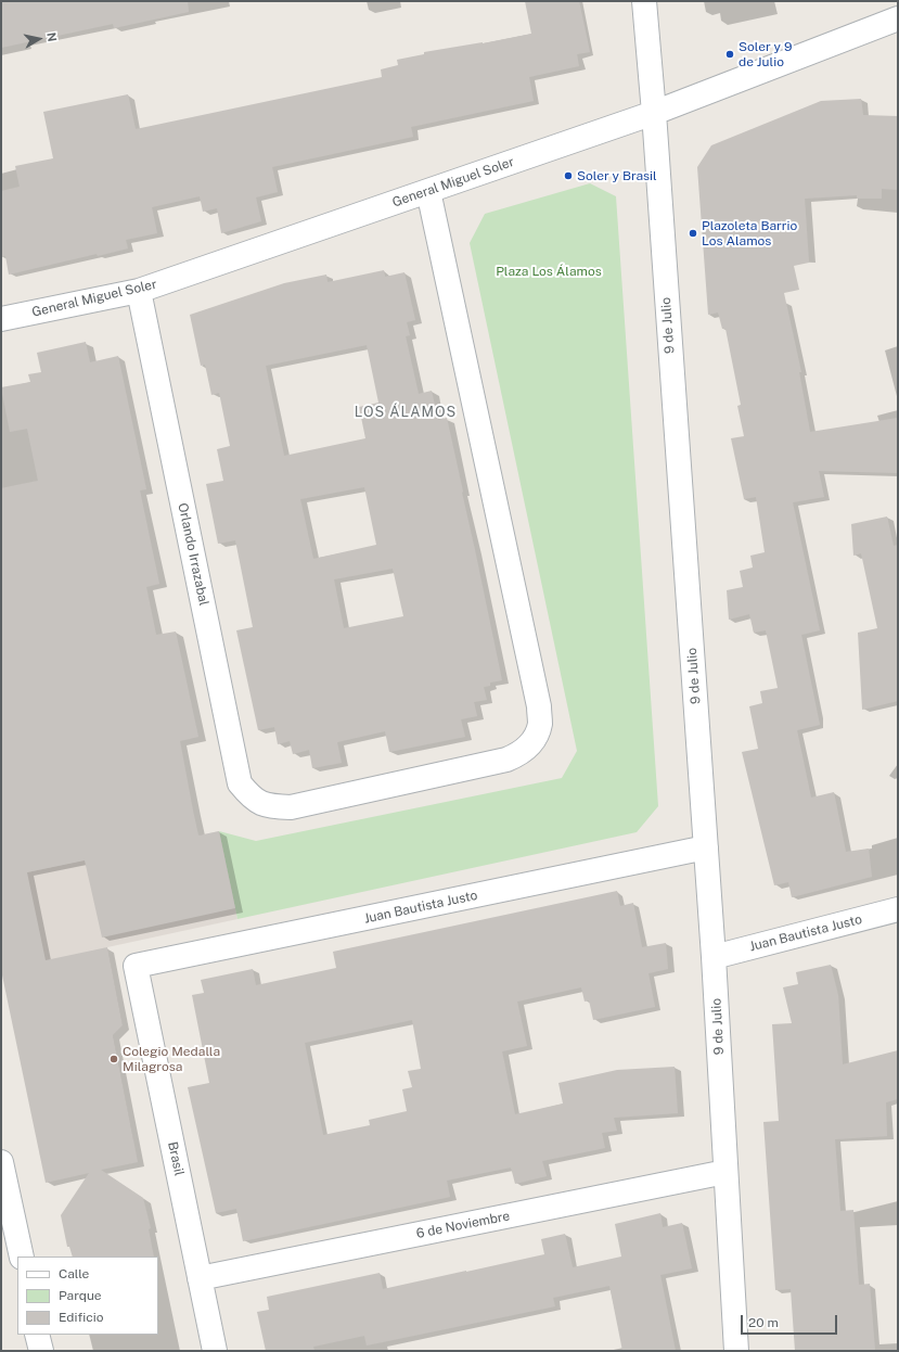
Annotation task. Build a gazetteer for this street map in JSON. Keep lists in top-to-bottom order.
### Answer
{
  "streets": {
    "street": [
      "General Miguel Soler",
      "9 de Julio",
      "Orlando Irrazabal",
      "Juan Bautista Justo",
      "Brasil",
      "6 de Noviembre"
    ]
  },
  "crossings": [
    ["General Miguel Soler", "9 de Julio"],
    ["General Miguel Soler", "Orlando Irrazabal"],
    ["9 de Julio", "Juan Bautista Justo"],
    ["9 de Julio", "6 de Noviembre"],
    ["Juan Bautista Justo", "Brasil"],
    ["Brasil", "6 de Noviembre"]
  ],
  "districts": ["LOS ÁLAMOS"],
  "parks": ["Plaza Los Álamos"],
  "places": [
    "Soler y 9 de Julio",
    "Soler y Brasil",
    "Plazoleta Barrio Los Alamos",
    "Colegio Medalla Milagrosa"
  ],
  "legend": ["Calle", "Parque", "Edificio"],
  "scale_bar": "20 m",
  "north": "right"
}
